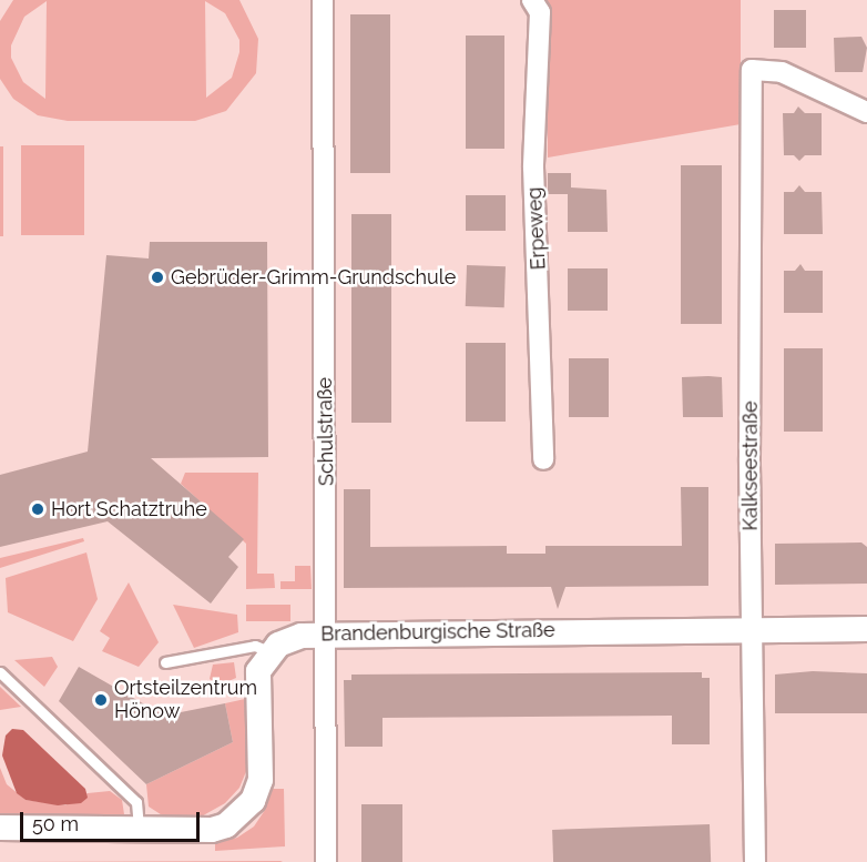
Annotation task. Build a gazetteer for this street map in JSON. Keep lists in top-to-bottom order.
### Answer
{
  "streets": {
    "street": [
      "Erpeweg",
      "Schulstraße",
      "Kalkseestraße",
      "Brandenburgische Straße"
    ]
  },
  "crossings": [
    ["Schulstraße", "Brandenburgische Straße"],
    ["Kalkseestraße", "Brandenburgische Straße"]
  ],
  "places": ["Gebrüder-Grimm-Grundschule", "Hort Schatztruhe", "Ortsteilzentrum Hönow"],
  "scale_bar": "50 m"
}
